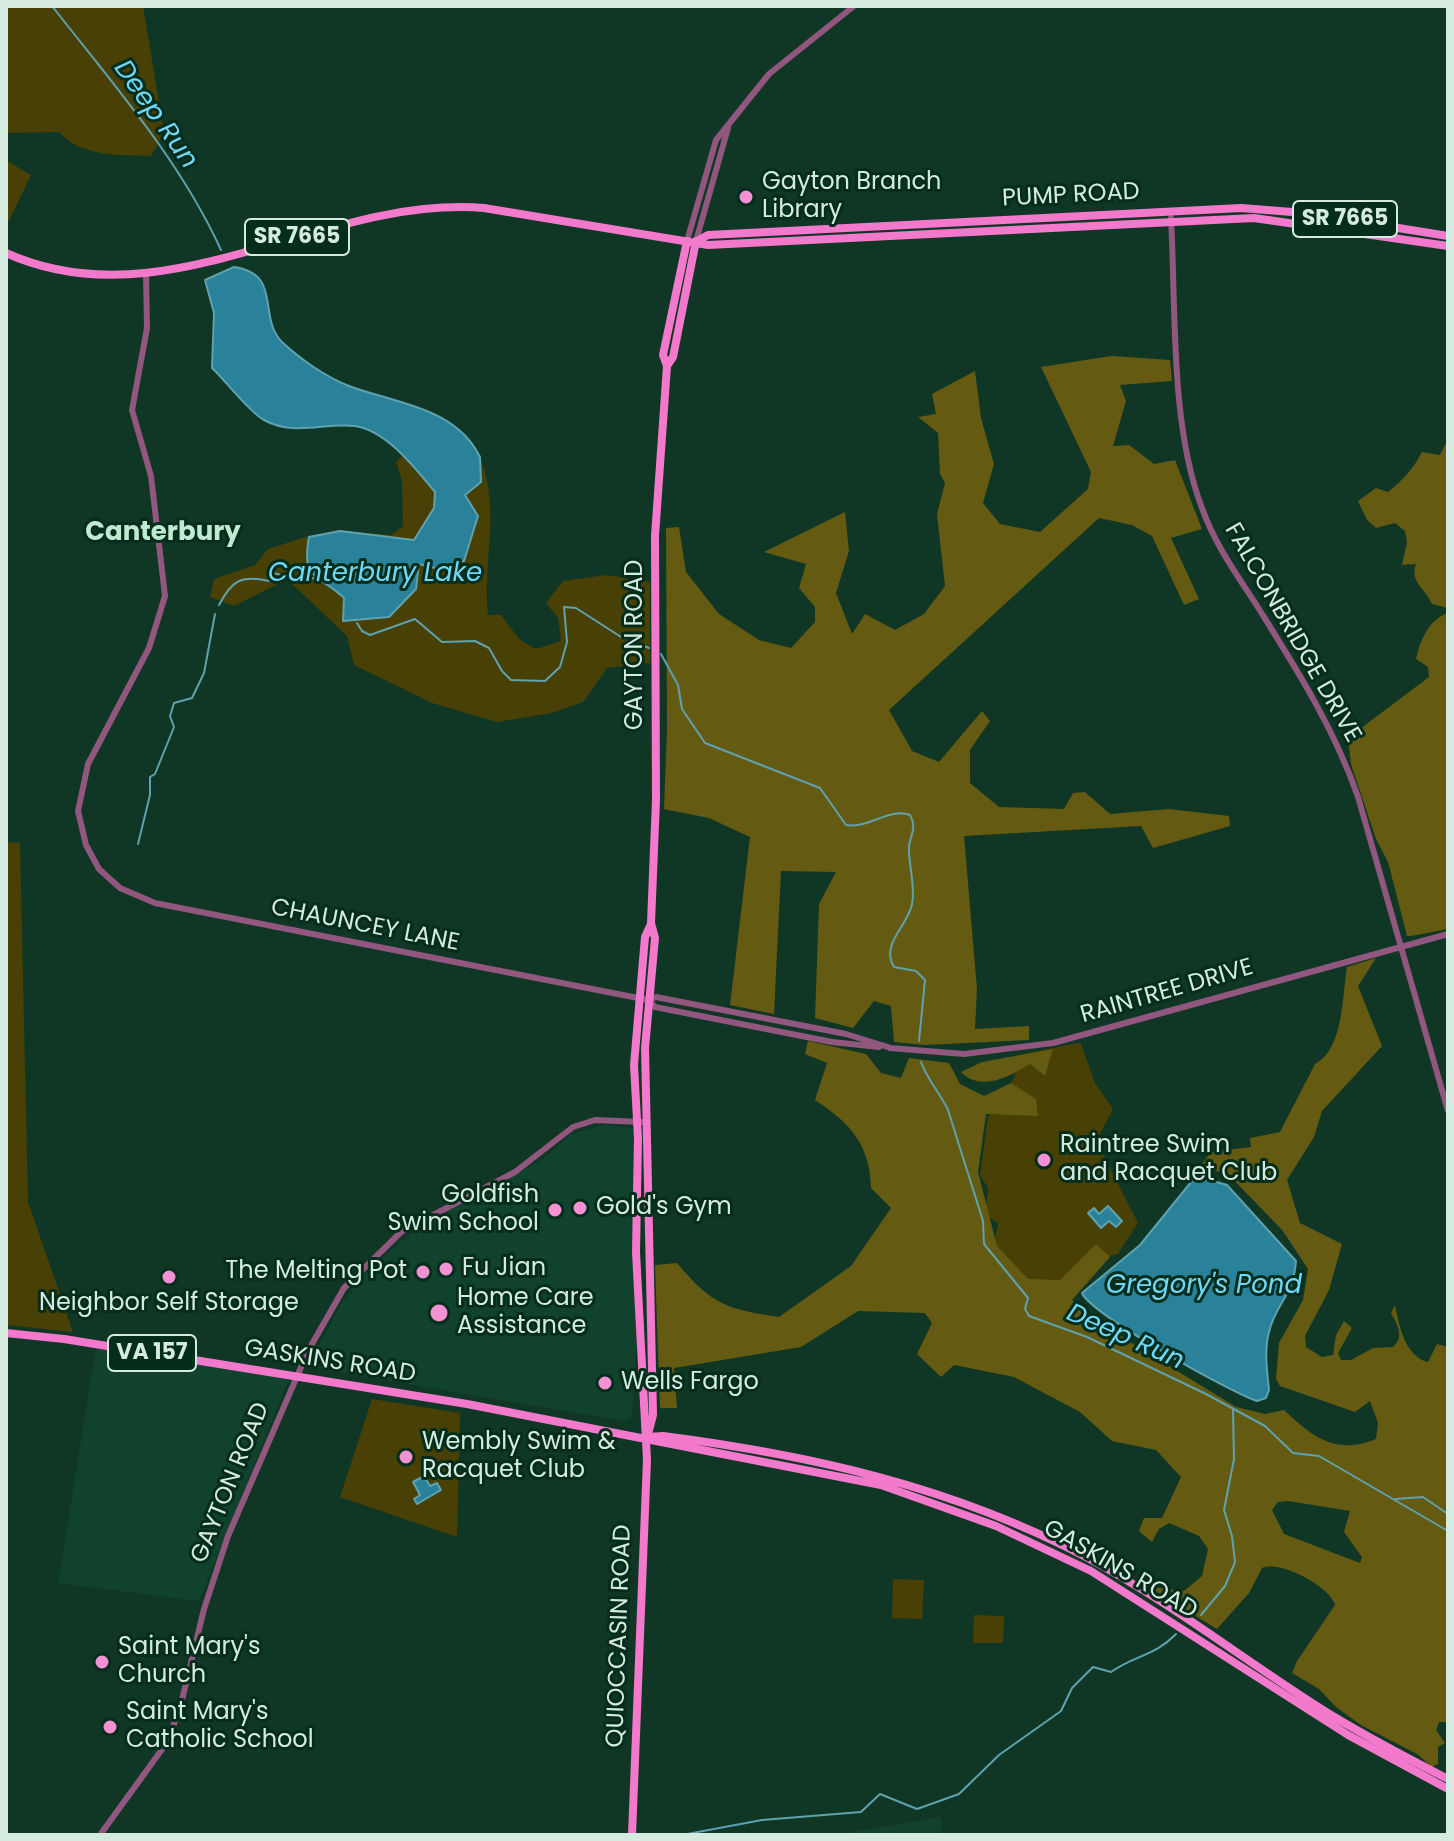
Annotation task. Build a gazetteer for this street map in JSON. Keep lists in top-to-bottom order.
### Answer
{
  "streets": {
    "main road": [
      "PUMP ROAD",
      "SR 7665",
      "GAYTON ROAD",
      "VA 157",
      "GASKINS ROAD",
      "QUIOCCASIN ROAD"
    ],
    "street": ["FALCONBRIDGE DRIVE", "CHAUNCEY LANE", "RAINTREE DRIVE"]
  },
  "crossings": [
    ["PUMP ROAD", "FALCONBRIDGE DRIVE"],
    ["PUMP ROAD", "GAYTON ROAD"],
    ["PUMP ROAD", "CHAUNCEY LANE"],
    ["FALCONBRIDGE DRIVE", "RAINTREE DRIVE"],
    ["GAYTON ROAD", "CHAUNCEY LANE"],
    ["GAYTON ROAD", "RAINTREE DRIVE"],
    ["GAYTON ROAD", "GASKINS ROAD"],
    ["GAYTON ROAD", "QUIOCCASIN ROAD"],
    ["CHAUNCEY LANE", "RAINTREE DRIVE"],
    ["GASKINS ROAD", "QUIOCCASIN ROAD"]
  ],
  "districts": ["Canterbury"],
  "water": ["Deep Run", "Canterbury Lake", "Gregory's Pond"],
  "places": [
    "Gayton Branch Library",
    "Raintree Swim and Racquet Club",
    "Gold's Gym",
    "Goldfish Swim School",
    "Fu Jian",
    "The Melting Pot",
    "Neighbor Self Storage",
    "Home Care Assistance",
    "Wells Fargo",
    "Wembly Swim & Racquet Club",
    "Saint Mary's Church",
    "Saint Mary's Catholic School"
  ]
}
